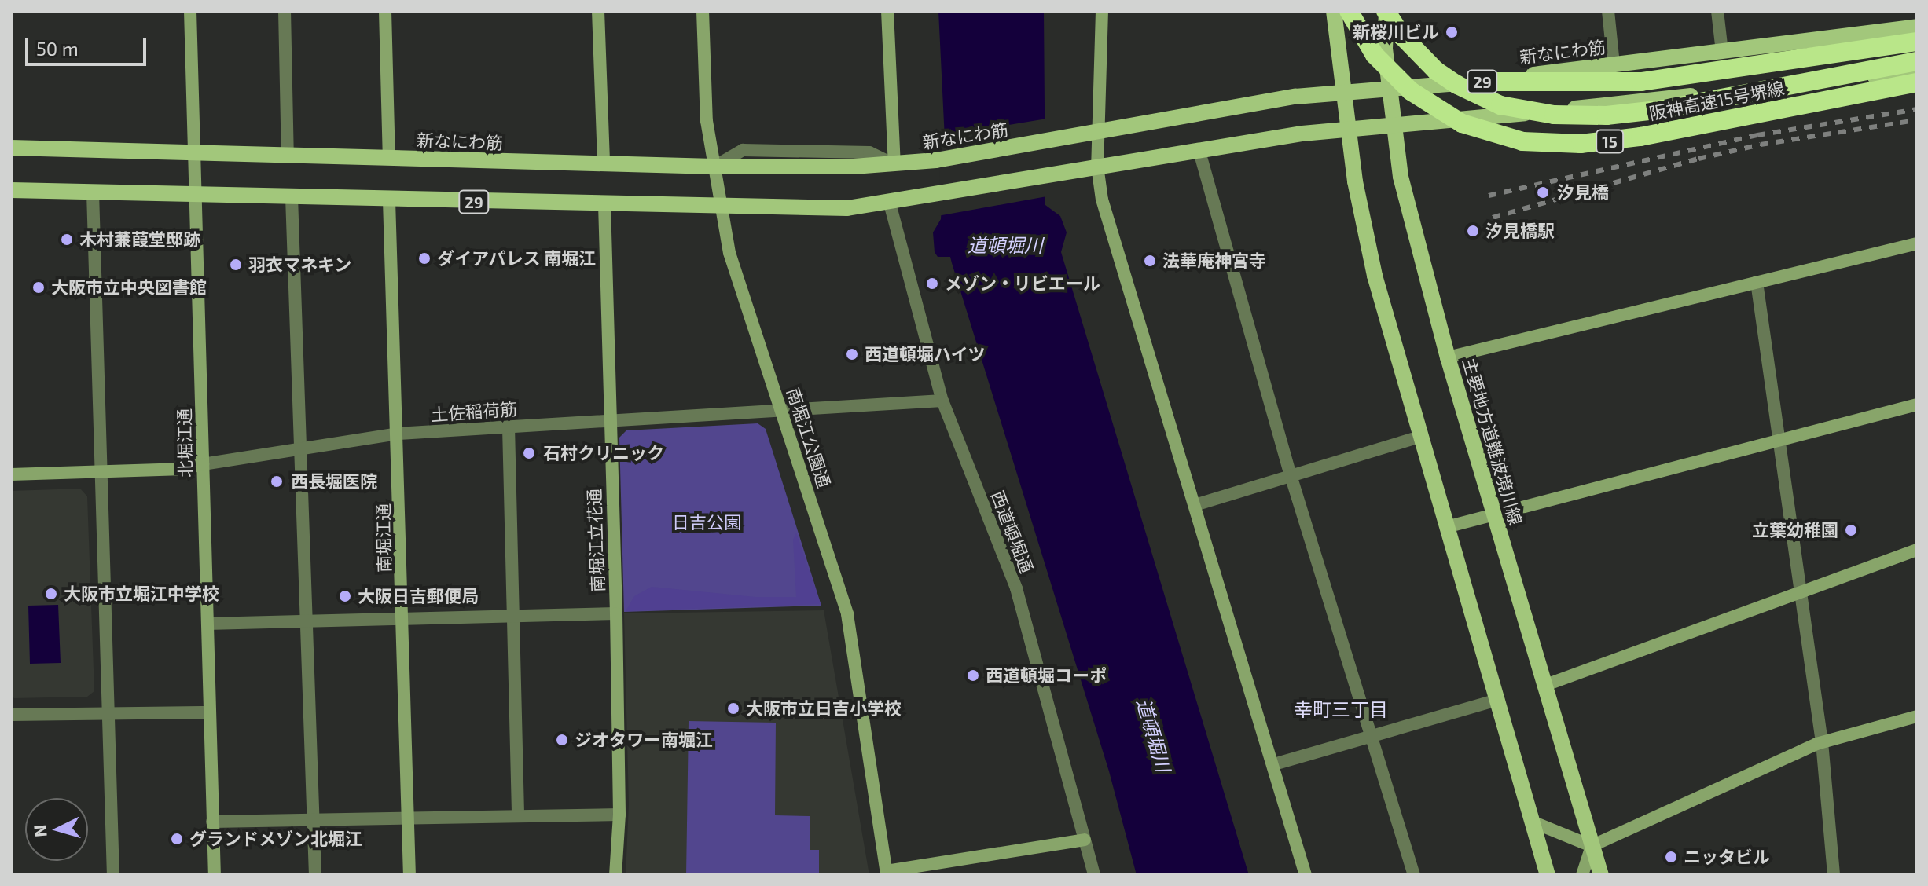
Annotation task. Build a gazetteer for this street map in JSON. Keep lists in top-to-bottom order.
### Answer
{
  "streets": {
    "highway": ["阪神高速15号堺線", "15"],
    "main road": ["新なにわ筋", "29", "主要地方道難波境川線"],
    "street": [
      "土佐稲荷筋",
      "南堀江公園通",
      "北堀江通",
      "西道頓堀通",
      "南堀江通",
      "南堀江立花通"
    ]
  },
  "crossings": [
    ["新なにわ筋", "南堀江公園通"],
    ["新なにわ筋", "主要地方道難波境川線"],
    ["新なにわ筋", "北堀江通"],
    ["29", "南堀江公園通"],
    ["29", "主要地方道難波境川線"],
    ["29", "北堀江通"],
    ["29", "西道頓堀通"],
    ["29", "南堀江通"],
    ["29", "南堀江立花通"],
    ["阪神高速15号堺線", "主要地方道難波境川線"],
    ["土佐稲荷筋", "南堀江公園通"],
    ["土佐稲荷筋", "北堀江通"],
    ["土佐稲荷筋", "西道頓堀通"],
    ["土佐稲荷筋", "南堀江通"],
    ["土佐稲荷筋", "南堀江立花通"]
  ],
  "districts": ["幸町三丁目"],
  "water": ["道頓堀川"],
  "parks": ["日吉公園"],
  "places": [
    "新桜川ビル",
    "汐見橋",
    "汐見橋駅",
    "木村蒹葭堂邸跡",
    "ダイアパレス 南堀江",
    "法華庵神宮寺",
    "羽衣マネキン",
    "メゾン・リビエール",
    "大阪市立中央図書館",
    "西道頓堀ハイツ",
    "石村クリニック",
    "西長堀医院",
    "立葉幼稚園",
    "大阪市立堀江中学校",
    "大阪日吉郵便局",
    "西道頓堀コーポ",
    "大阪市立日吉小学校",
    "ジオタワー南堀江",
    "グランドメゾン北堀江",
    "ニッタビル"
  ],
  "scale_bar": "50 m",
  "north": "left"
}
